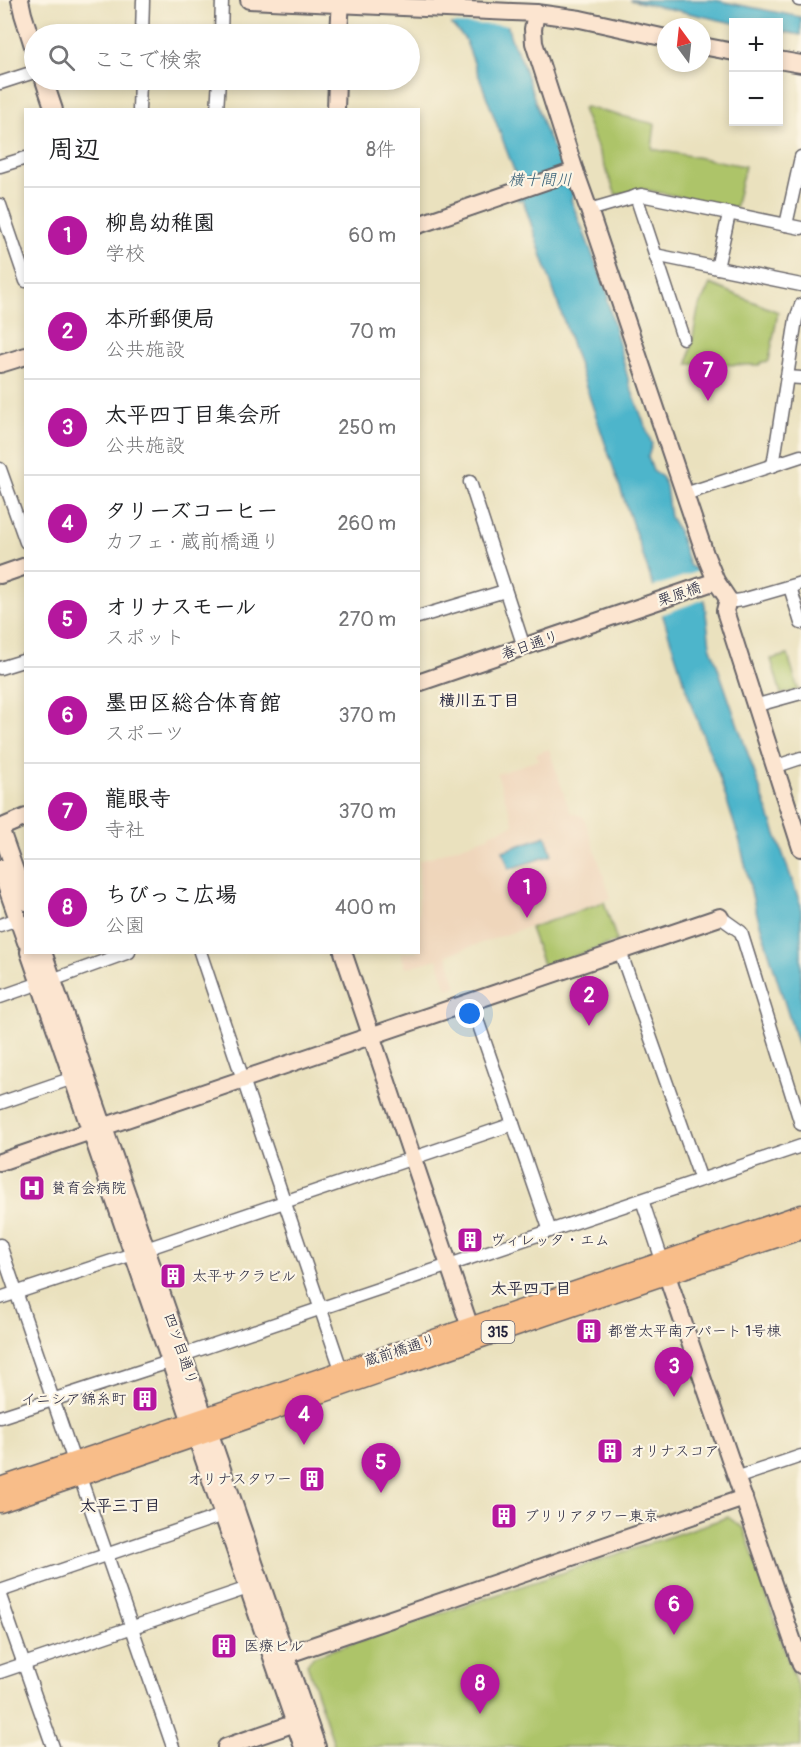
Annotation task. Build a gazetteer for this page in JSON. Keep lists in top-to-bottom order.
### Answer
{
  "streets": {
    "main road": ["315", "蔵前橋通り"],
    "street": ["栗原橋", "春日通り", "四ツ目通り"]
  },
  "crossings": [
    ["栗原橋", "春日通り"],
    ["四ツ目通り", "蔵前橋通り"]
  ],
  "districts": ["横川五丁目", "太平四丁目", "太平三丁目"],
  "water": ["横十間川"],
  "places": {
    "hospital": ["賛育会病院"],
    "building": [
      "ヴィレッタ・エム",
      "太平サクラビル",
      "都営太平南アパート 1号棟",
      "イニシア錦糸町",
      "オリナスコア",
      "オリナスタワー",
      "ブリリアタワー東京",
      "医療ビル"
    ]
  },
  "north": "top",
  "page": {
    "map_buttons": ["+", "−"],
    "search": "ここで検索",
    "heading": ["周辺", "8件"],
    "list": [
      {
        "mark": "1",
        "name": "柳島幼稚園",
        "note": "学校",
        "value": "60 m"
      },
      {
        "mark": "2",
        "name": "本所郵便局",
        "note": "公共施設",
        "value": "70 m"
      },
      {
        "mark": "3",
        "name": "太平四丁目集会所",
        "note": "公共施設",
        "value": "250 m"
      },
      {
        "mark": "4",
        "name": "タリーズコーヒー",
        "note": "カフェ · 蔵前橋通り",
        "value": "260 m"
      },
      {
        "mark": "5",
        "name": "オリナスモール",
        "note": "スポット",
        "value": "270 m"
      },
      {
        "mark": "6",
        "name": "墨田区総合体育館",
        "note": "スポーツ",
        "value": "370 m"
      },
      {
        "mark": "7",
        "name": "龍眼寺",
        "note": "寺社",
        "value": "370 m"
      },
      {
        "mark": "8",
        "name": "ちびっこ広場",
        "note": "公園",
        "value": "400 m"
      }
    ],
    "pins": [
      "7",
      "1",
      "2",
      "3",
      "4",
      "5",
      "6",
      "8"
    ]
  }
}
